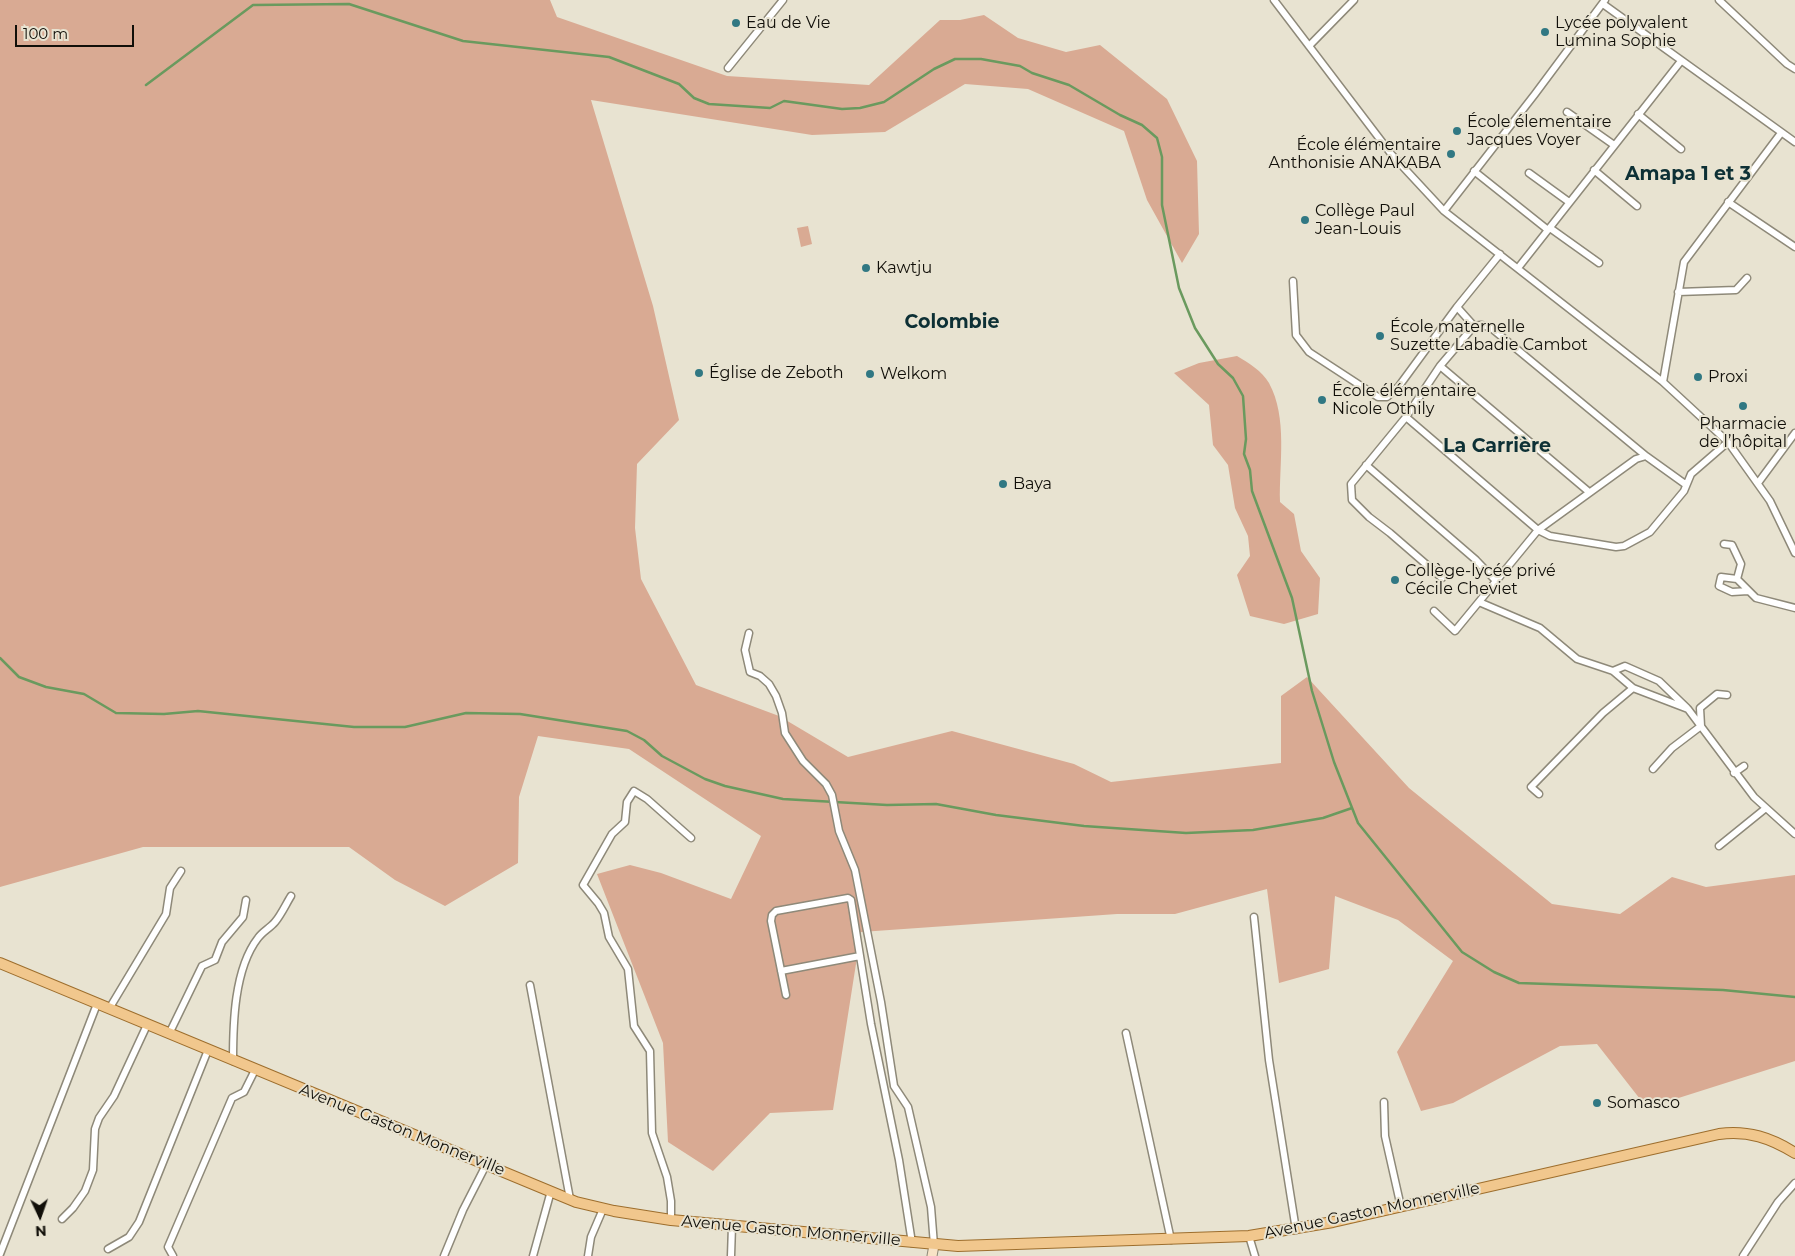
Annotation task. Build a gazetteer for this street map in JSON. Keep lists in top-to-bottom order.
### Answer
{
  "streets": {
    "main road": ["Avenue Gaston Monnerville"]
  },
  "districts": ["Amapa 1 et 3", "Colombie", "La Carrière"],
  "places": [
    "Eau de Vie",
    "Lycée polyvalent Lumina Sophie",
    "École élementaire Jacques Voyer",
    "École élémentaire Anthonisie ANAKABA",
    "Collège Paul Jean-Louis",
    "Kawtju",
    "École maternelle Suzette Labadie Cambot",
    "Église de Zeboth",
    "Welkom",
    "Proxi",
    "École élémentaire Nicole Othily",
    "Pharmacie de l’hôpital",
    "Baya",
    "Collège-lycée privé Cécile Cheviet",
    "Somasco"
  ],
  "scale_bar": "100 m",
  "north": "bottom"
}
